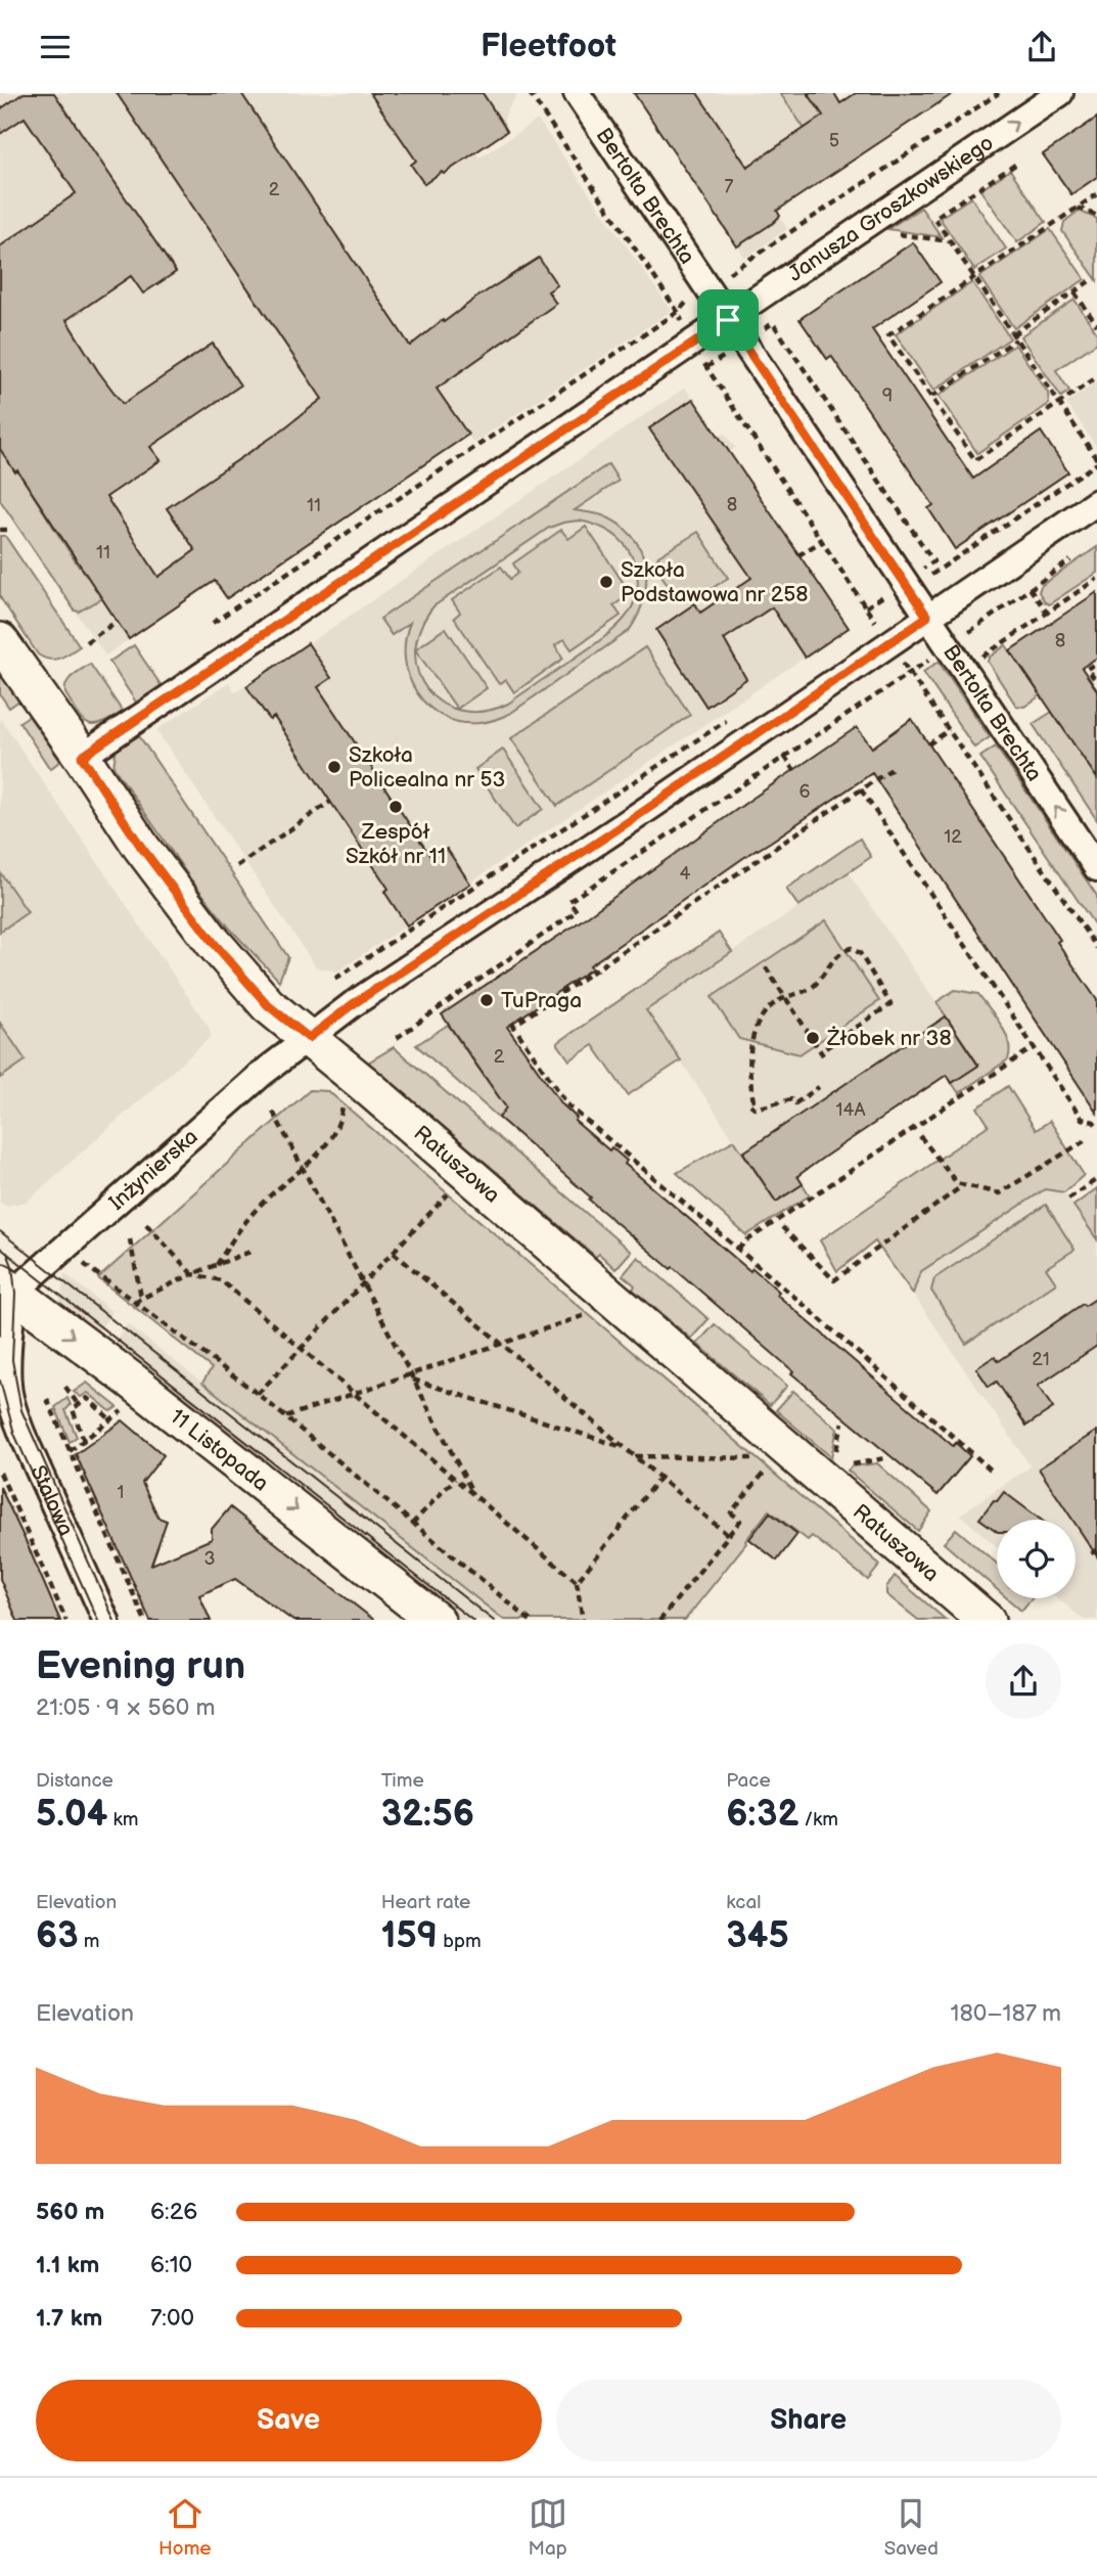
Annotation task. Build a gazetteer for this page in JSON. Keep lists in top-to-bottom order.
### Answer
{
  "streets": {
    "street": [
      "Bertolta Brechta",
      "Janusza Groszkowskiego",
      "Ratuszowa",
      "Inżynierska",
      "11 Listopada",
      "Stalowa"
    ]
  },
  "crossings": [
    ["Bertolta Brechta", "Janusza Groszkowskiego"],
    ["Bertolta Brechta", "Inżynierska"],
    ["Janusza Groszkowskiego", "Ratuszowa"],
    ["Ratuszowa", "Inżynierska"],
    ["Inżynierska", "11 Listopada"],
    ["Inżynierska", "Stalowa"],
    ["11 Listopada", "Stalowa"]
  ],
  "one_way": ["11 Listopada"],
  "places": [
    "Szkoła Podstawowa nr 258",
    "Szkoła Policealna nr 53",
    "Zespół Szkół nr 11",
    "TuPraga",
    "Żłobek nr 38"
  ],
  "house_numbers": [
    "5",
    "7",
    "2",
    "9",
    "8",
    "11",
    "11",
    "8",
    "6",
    "12",
    "4",
    "2",
    "14A",
    "21",
    "1",
    "3"
  ],
  "page": {
    "header": "Fleetfoot",
    "heading": ["Evening run", "21:05 · 9 × 560 m"],
    "stats": [
      ["Distance", "5.04 km"],
      ["Time", "32:56"],
      ["Pace", "6:32 /km"],
      ["Elevation", "63 m"],
      ["Heart rate", "159 bpm"],
      ["kcal", "345"]
    ],
    "chart": ["Elevation", "180–187 m"],
    "list": [
      {
        "name": "560 m",
        "note": "6:26"
      },
      {
        "name": "1.1 km",
        "note": "6:10"
      },
      {
        "name": "1.7 km",
        "note": "7:00"
      }
    ],
    "buttons": ["Save", "Share"],
    "tabs": ["Home", "Map", "Saved"]
  }
}
